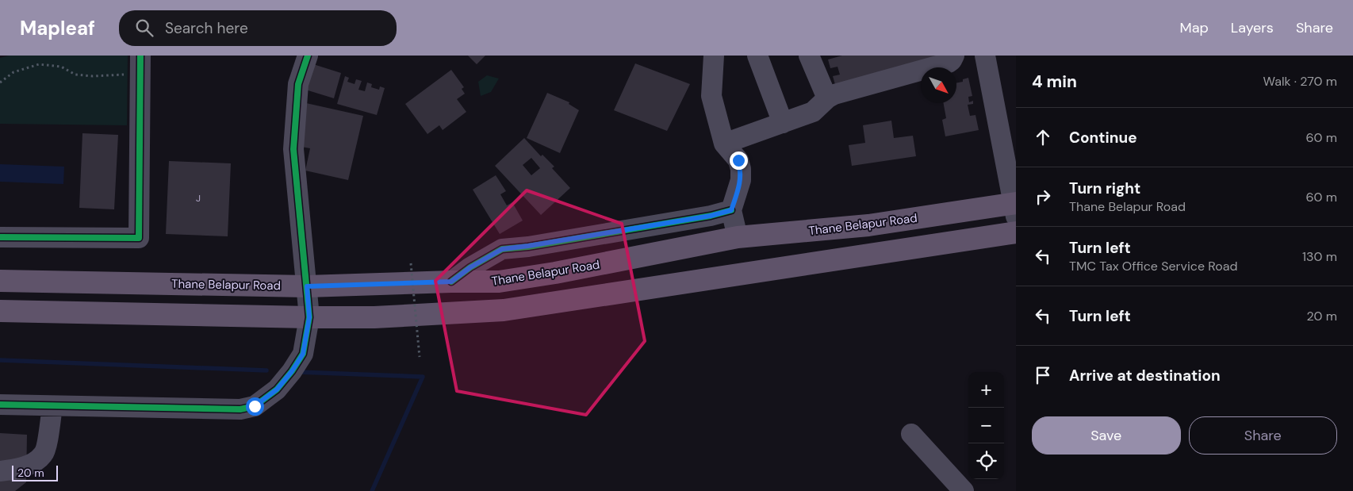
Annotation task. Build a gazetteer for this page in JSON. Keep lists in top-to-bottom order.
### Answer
{
  "streets": {
    "main road": ["Thane Belapur Road"]
  },
  "house_numbers": ["J"],
  "scale_bar": "20 m",
  "north": "bottom right",
  "page": {
    "header": "Mapleaf",
    "search": "Search here",
    "nav": ["Map", "Layers", "Share"],
    "heading": ["4 min", "Walk · 270 m"],
    "list": [
      ["Continue", "60 m"],
      ["Turn right", "Thane Belapur Road", "60 m"],
      ["Turn left", "TMC Tax Office Service Road", "130 m"],
      ["Turn left", "20 m"],
      "Arrive at destination"
    ],
    "map_buttons": ["+", "−"],
    "buttons": ["Save", "Share"],
    "scale": "20 m"
  }
}
